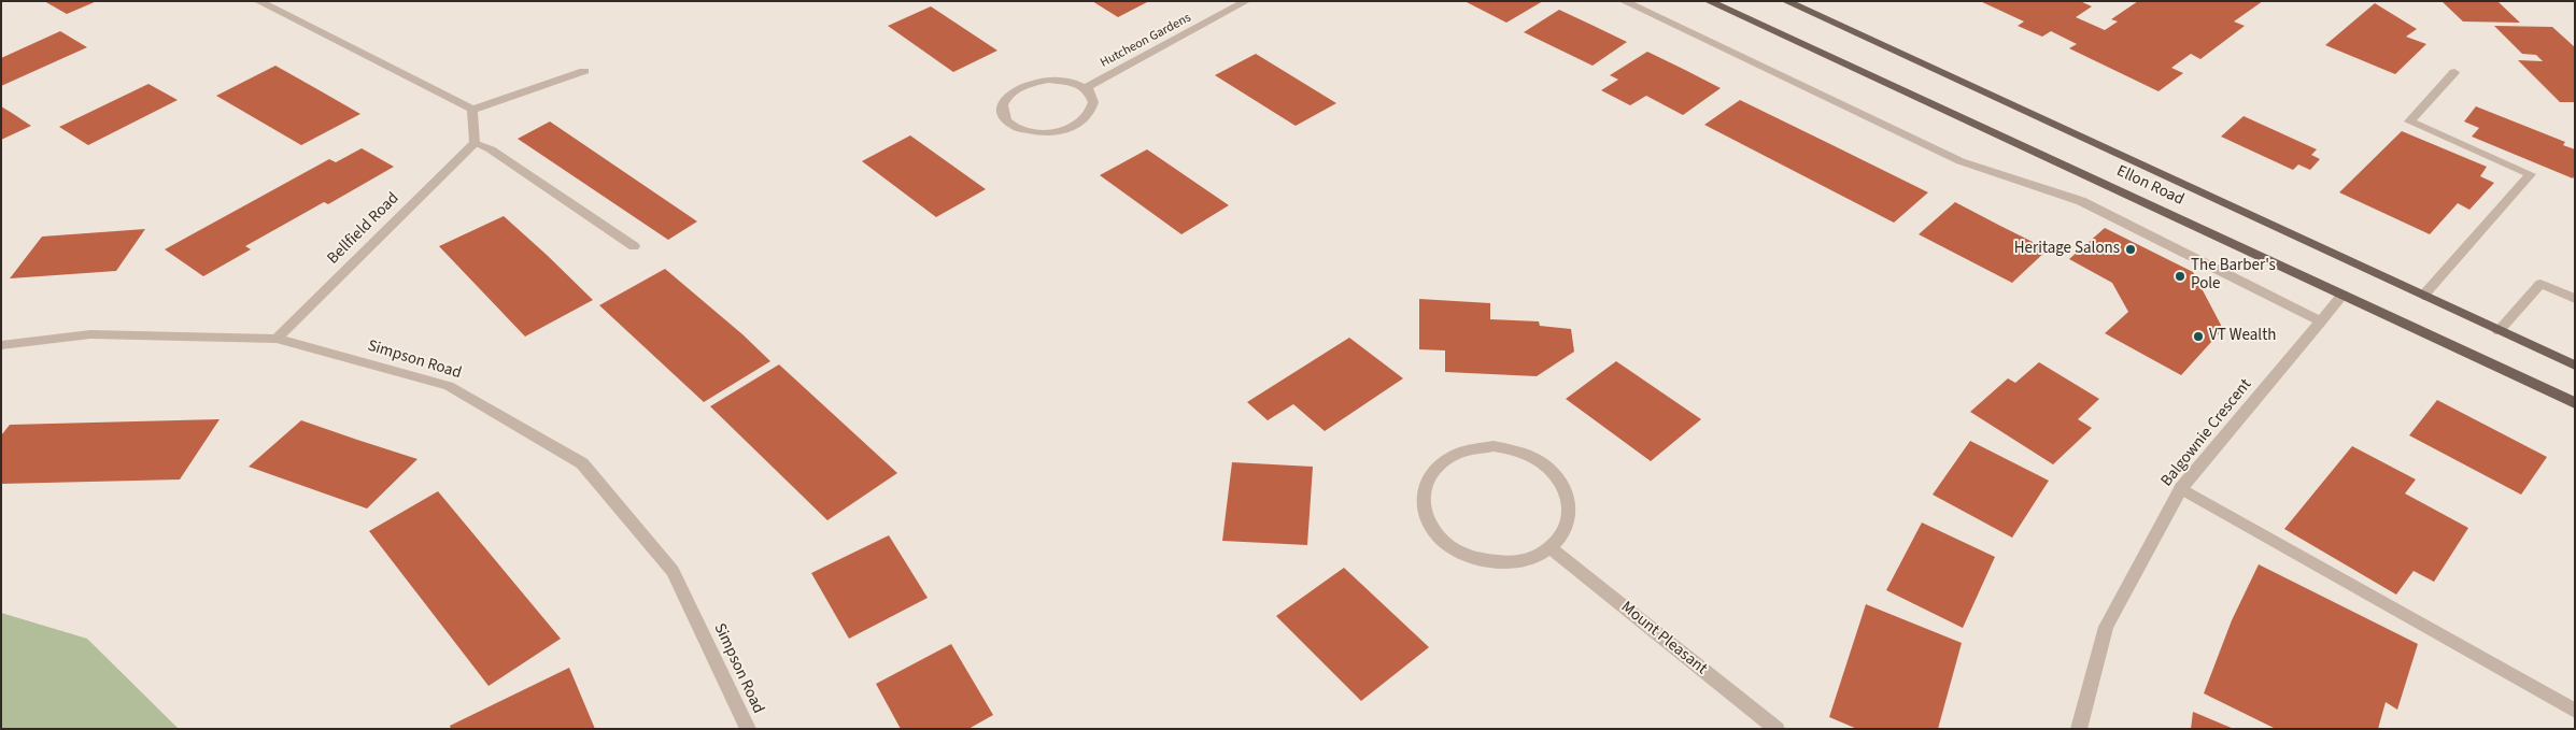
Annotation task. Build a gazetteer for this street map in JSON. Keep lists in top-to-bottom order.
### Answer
{
  "streets": {
    "main road": ["Ellon Road"],
    "street": [
      "Hutcheon Gardens",
      "Bellfield Road",
      "Simpson Road",
      "Balgownie Crescent",
      "Mount Pleasant"
    ]
  },
  "crossings": [
    ["Ellon Road", "Balgownie Crescent"],
    ["Bellfield Road", "Simpson Road"]
  ],
  "places": ["Heritage Salons", "The Barber's Pole", "VT Wealth"]
}
